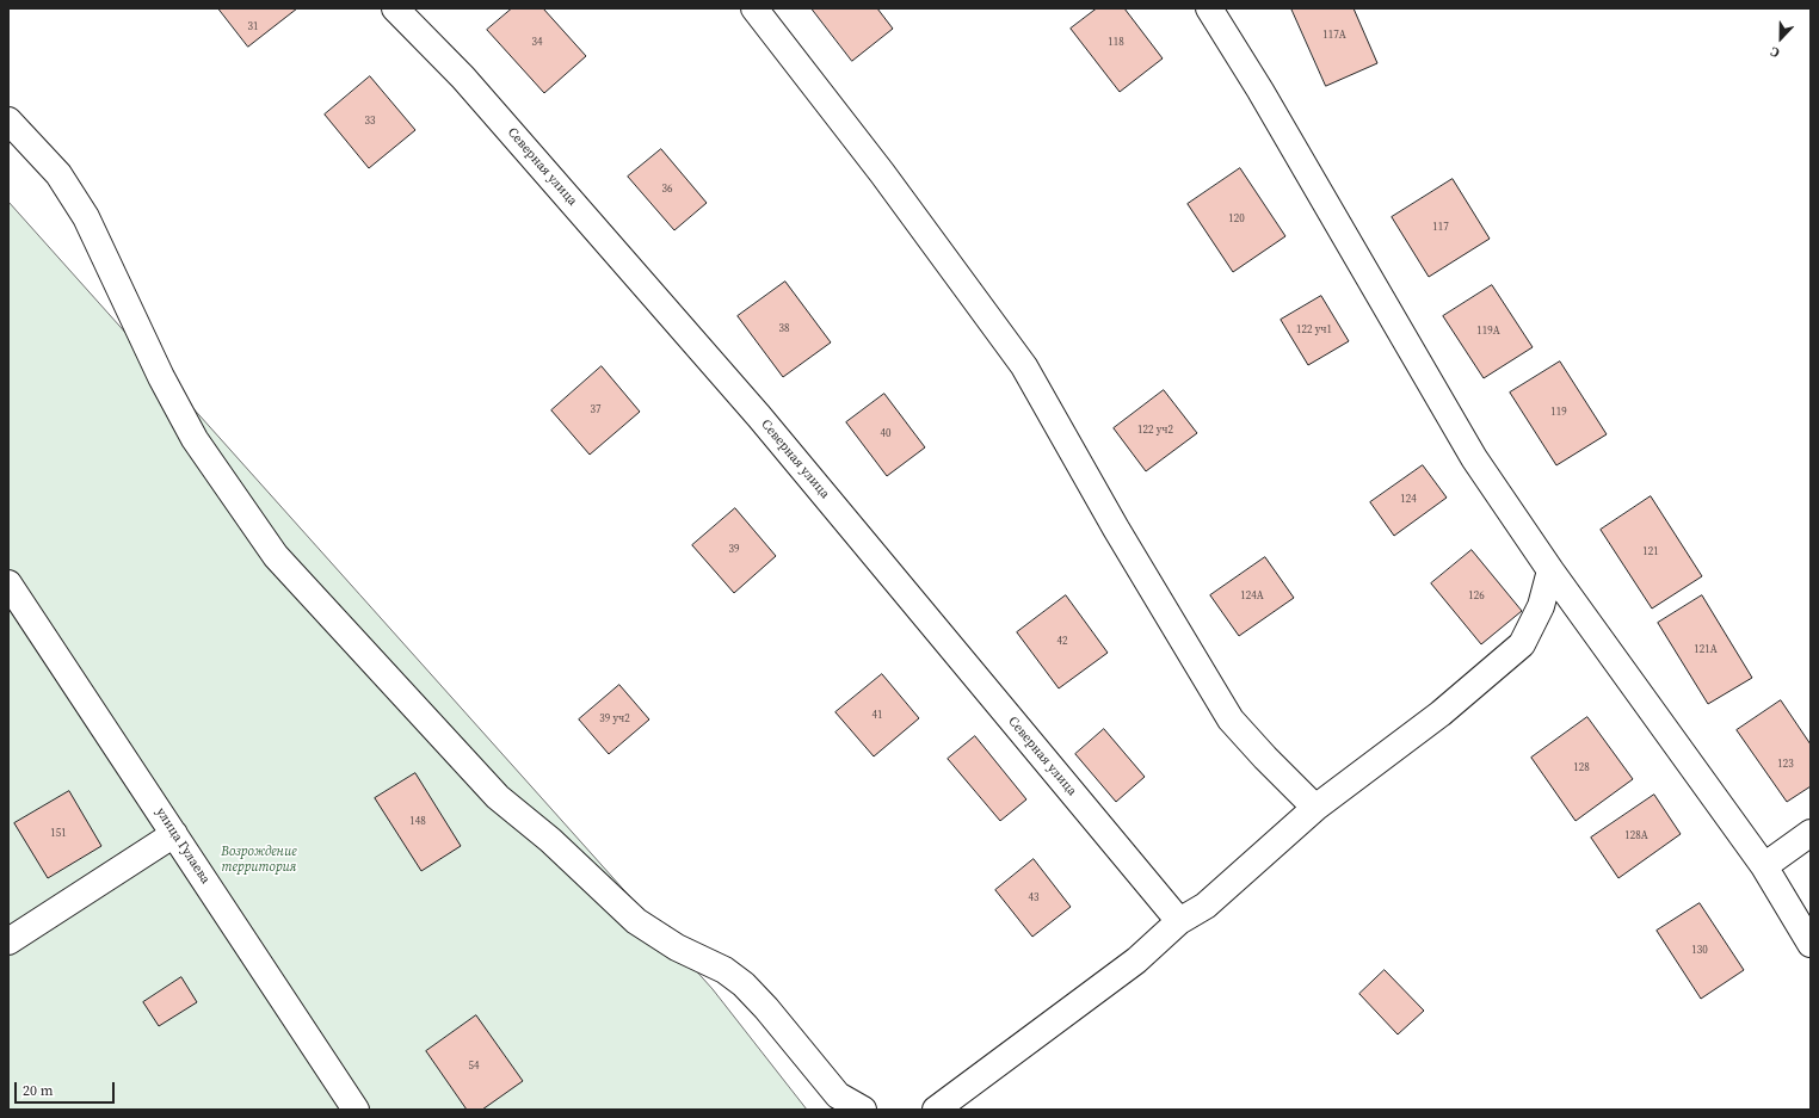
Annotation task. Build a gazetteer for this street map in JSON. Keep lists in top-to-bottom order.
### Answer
{
  "streets": {
    "street": ["Северная улица", "улица Гулаева"]
  },
  "parks": ["Возрождение территория"],
  "house_numbers": [
    "31",
    "117А",
    "34",
    "118",
    "33",
    "36",
    "120",
    "117",
    "38",
    "122 уч1",
    "119А",
    "37",
    "119",
    "122 уч2",
    "40",
    "124",
    "39",
    "121",
    "124А",
    "126",
    "42",
    "121А",
    "41",
    "39 уч2",
    "123",
    "128",
    "148",
    "151",
    "128А",
    "43",
    "130",
    "54"
  ],
  "scale_bar": "20 m",
  "north": "bottom"
}
